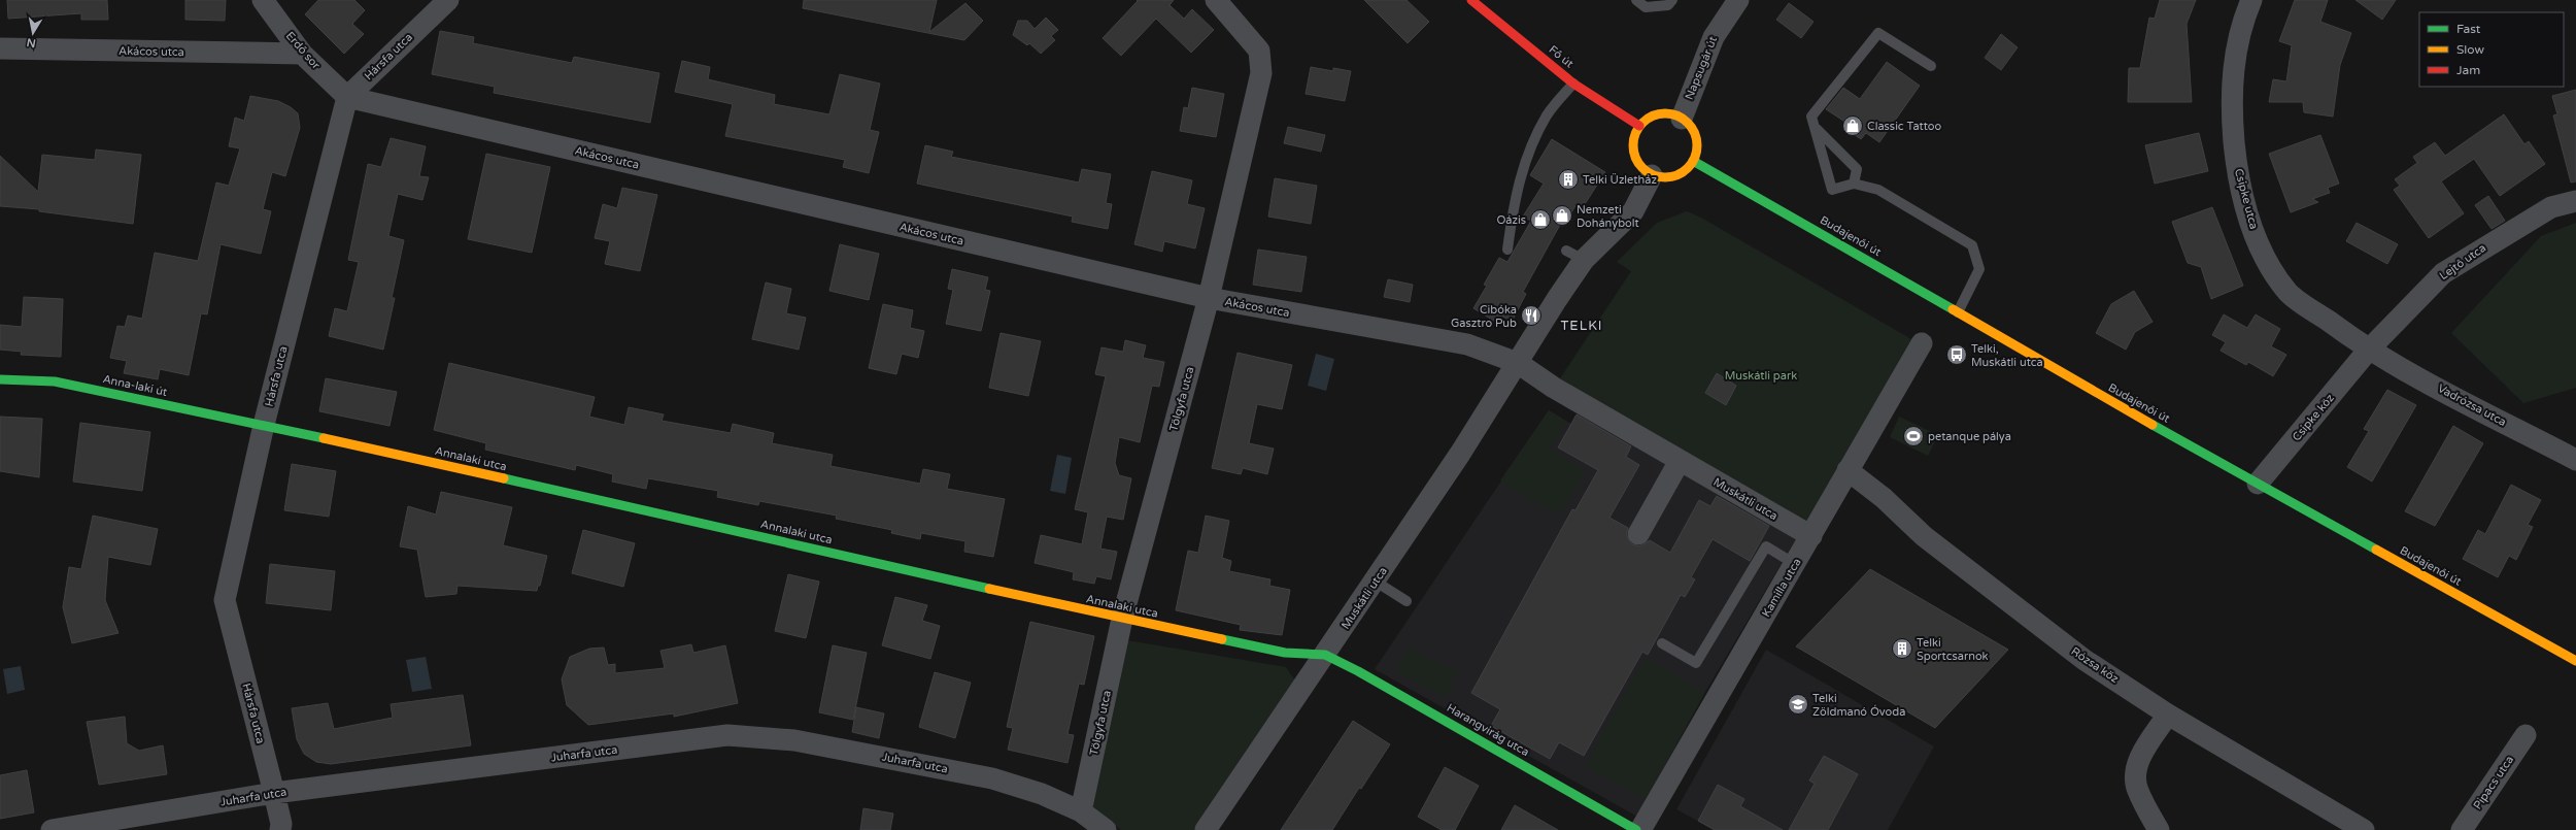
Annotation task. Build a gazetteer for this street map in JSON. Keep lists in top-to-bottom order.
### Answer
{
  "streets": {
    "street": [
      "Erdő sor",
      "Akácos utca",
      "Hársfa utca",
      "Fő út",
      "Napsugár út",
      "Csipke utca",
      "Budajenői út",
      "Lejtő utca",
      "Anna-laki út",
      "Tölgyfa utca",
      "Vadrózsa utca",
      "Csipke köz",
      "Annalaki utca",
      "Muskátli utca",
      "Kamilla utca",
      "Rózsa köz",
      "Harangvirág utca",
      "Juharfa utca",
      "Pipacs utca"
    ]
  },
  "crossings": [
    ["Erdő sor", "Akácos utca"],
    ["Erdő sor", "Hársfa utca"],
    ["Akácos utca", "Hársfa utca"],
    ["Akácos utca", "Tölgyfa utca"],
    ["Akácos utca", "Muskátli utca"],
    ["Hársfa utca", "Anna-laki út"],
    ["Hársfa utca", "Annalaki utca"],
    ["Hársfa utca", "Juharfa utca"],
    ["Fő út", "Napsugár út"],
    ["Fő út", "Budajenői út"],
    ["Fő út", "Muskátli utca"],
    ["Napsugár út", "Budajenői út"],
    ["Napsugár út", "Muskátli utca"],
    ["Csipke utca", "Lejtő utca"],
    ["Csipke utca", "Vadrózsa utca"],
    ["Csipke utca", "Csipke köz"],
    ["Budajenői út", "Csipke köz"],
    ["Budajenői út", "Muskátli utca"],
    ["Lejtő utca", "Vadrózsa utca"],
    ["Lejtő utca", "Csipke köz"],
    ["Anna-laki út", "Annalaki utca"],
    ["Tölgyfa utca", "Annalaki utca"],
    ["Tölgyfa utca", "Juharfa utca"],
    ["Vadrózsa utca", "Csipke köz"],
    ["Annalaki utca", "Muskátli utca"],
    ["Annalaki utca", "Harangvirág utca"],
    ["Muskátli utca", "Kamilla utca"],
    ["Muskátli utca", "Harangvirág utca"],
    ["Kamilla utca", "Rózsa köz"]
  ],
  "districts": ["TELKI"],
  "parks": ["Muskátli park"],
  "places": {
    "shop": ["Classic Tattoo", "Nemzeti Dohánybolt", "Oázis"],
    "building": ["Telki Üzletház", "Telki Sportcsarnok"],
    "restaurant": ["Cibóka Gasztro Pub"],
    "bus stop": ["Telki, Muskátli utca"],
    "sports": ["petanque pálya"],
    "school or university": ["Telki Zöldmanó Óvoda"]
  },
  "legend": ["Fast", "Slow", "Jam"],
  "north": "bottom"
}
